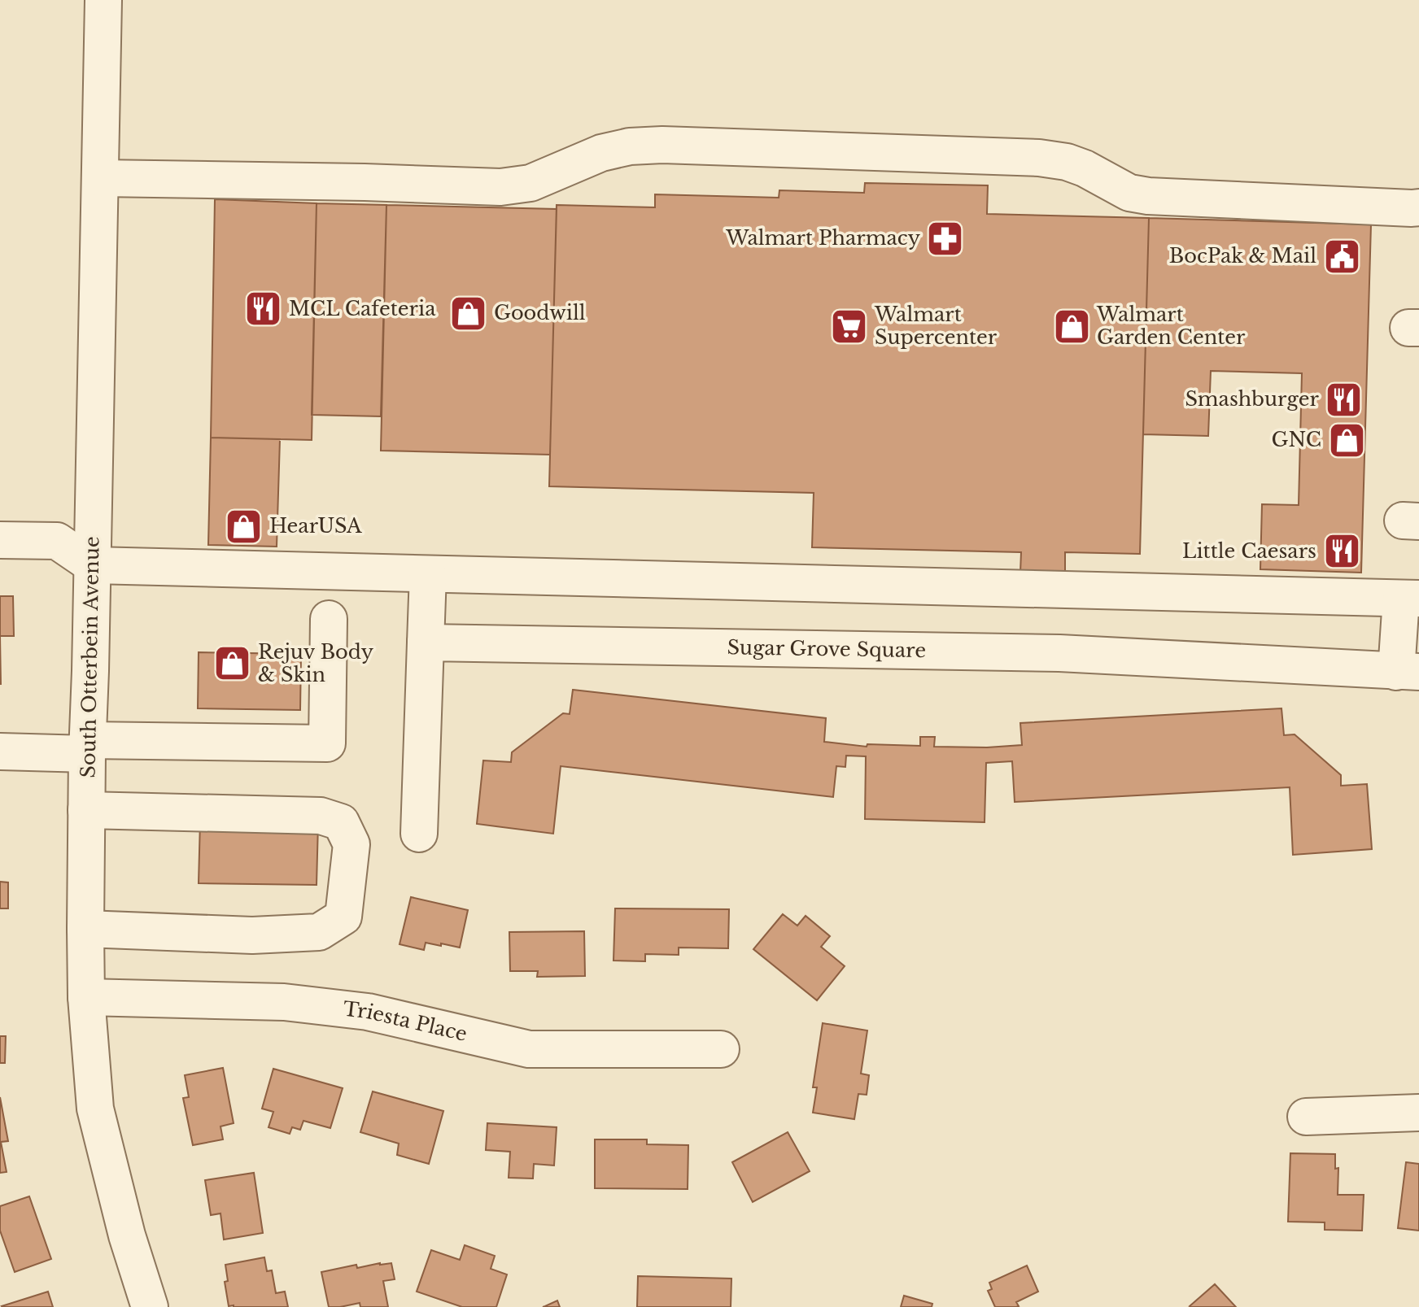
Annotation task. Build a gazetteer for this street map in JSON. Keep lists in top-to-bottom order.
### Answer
{
  "streets": {
    "street": ["Sugar Grove Square", "South Otterbein Avenue", "Triesta Place"]
  },
  "crossings": [
    ["South Otterbein Avenue", "Triesta Place"]
  ],
  "places": {
    "pharmacy": ["Walmart Pharmacy"],
    "public building": ["BocPak & Mail"],
    "restaurant": ["MCL Cafeteria", "Smashburger", "Little Caesars"],
    "shop": [
      "Goodwill",
      "Walmart Garden Center",
      "GNC",
      "HearUSA",
      "Rejuv Body & Skin"
    ],
    "supermarket": ["Walmart Supercenter"]
  }
}
